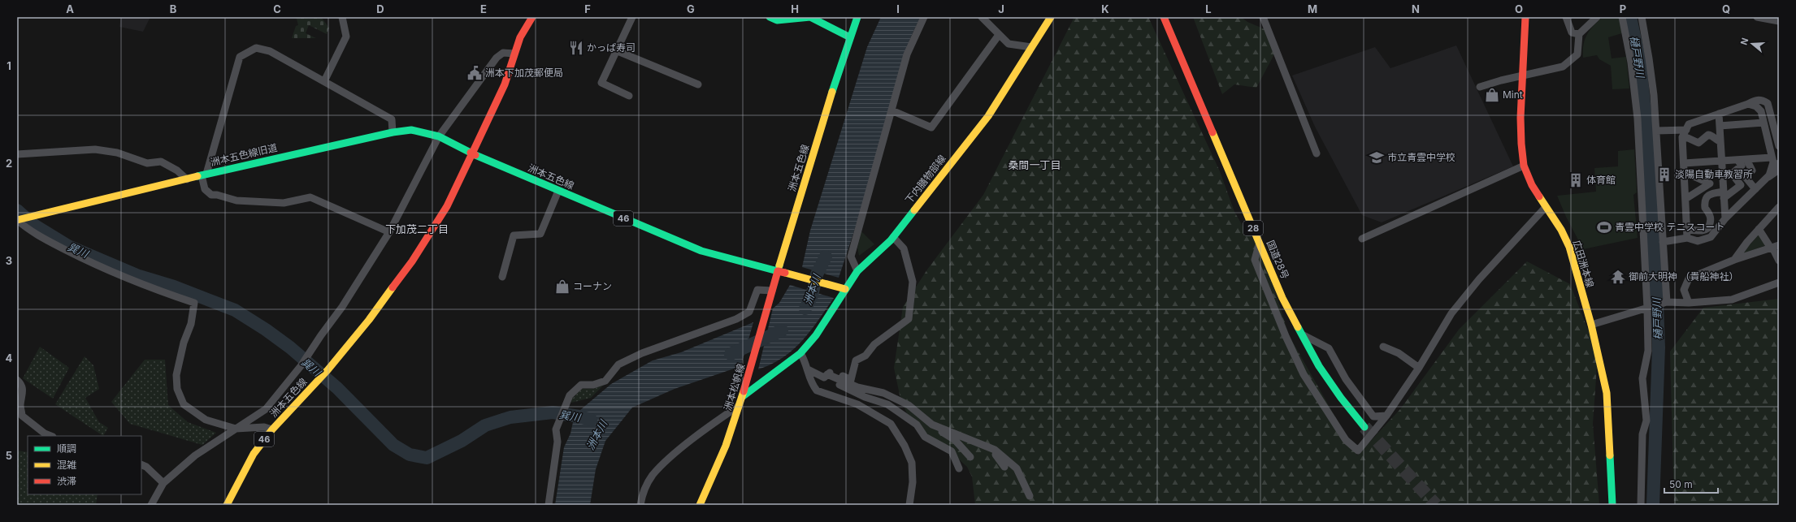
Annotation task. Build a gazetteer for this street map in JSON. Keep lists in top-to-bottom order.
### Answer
{
  "streets": {
    "main road": [
      "洲本五色線旧道",
      "洲本五色線",
      "下内膳物部線",
      "46",
      "28",
      "国道28号",
      "広田洲本線",
      "洲本松帆線"
    ]
  },
  "crossings": [
    ["洲本五色線旧道", "洲本五色線"],
    ["洲本五色線", "洲本松帆線"],
    ["下内膳物部線", "洲本松帆線"]
  ],
  "districts": ["桑間一丁目", "下加茂二丁目"],
  "water": ["樋戸野川", "巽川", "洲本川"],
  "places": {
    "restaurant": ["かっぱ寿司"],
    "public building": ["洲本下加茂郵便局"],
    "shop": ["Mint", "コーナン"],
    "school or university": ["市立青雲中学校"],
    "building": ["淡陽自動車教習所", "体育館"],
    "sports": ["青雲中学校 テニスコート"],
    "temple": ["御前大明神 （貴船神社）"]
  },
  "legend": ["順調", "混雑", "渋滞"],
  "scale_bar": "50 m",
  "north": "left",
  "grid": {
    "columns": [
      "A",
      "B",
      "C",
      "D",
      "E",
      "F",
      "G",
      "H",
      "I",
      "J",
      "K",
      "L",
      "M",
      "N",
      "O",
      "P",
      "Q"
    ],
    "rows": [
      "1",
      "2",
      "3",
      "4",
      "5"
    ]
  }
}
